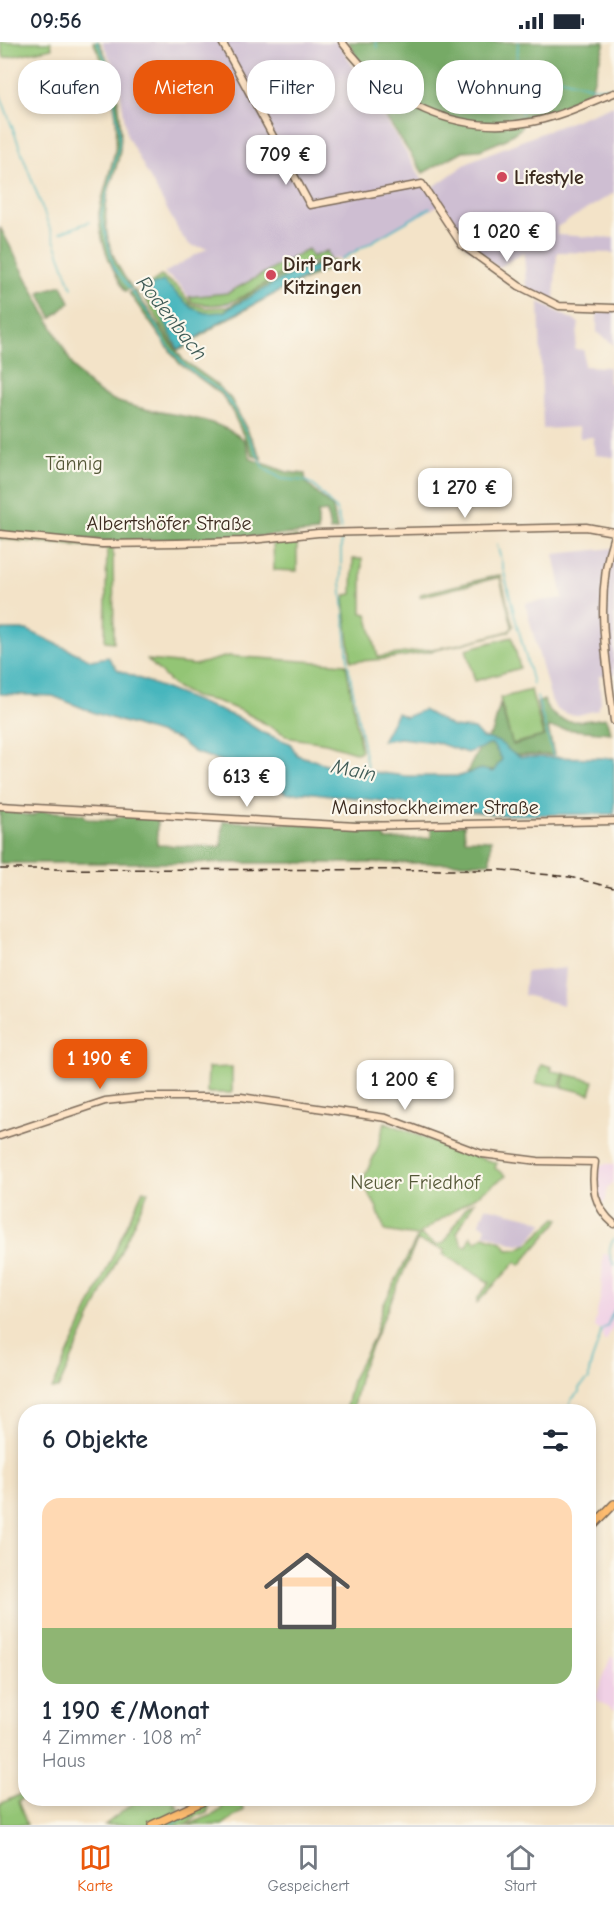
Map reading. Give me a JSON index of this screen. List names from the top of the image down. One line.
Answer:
{"streets":{"street":["Albertshöfer Straße","Mainstockheimer Straße"]},"water":["Rodenbach","Main"],"parks":["Tännig","Neuer Friedhof"],"places":["Lifestyle","Dirt Park Kitzingen"],"page":{"status":"09:56","chip":["Kaufen","Mieten","Filter","Neu","Wohnung"],"price":["709 €","1 020 €","1 270 €","613 €","1 190 €","1 200 €"],"heading":"6 Objekte","list":[{"name":"1 190 €/Monat","note":"4 Zimmer · 108 m² · Haus"}],"tabs":["Karte","Gespeichert","Start"]}}
